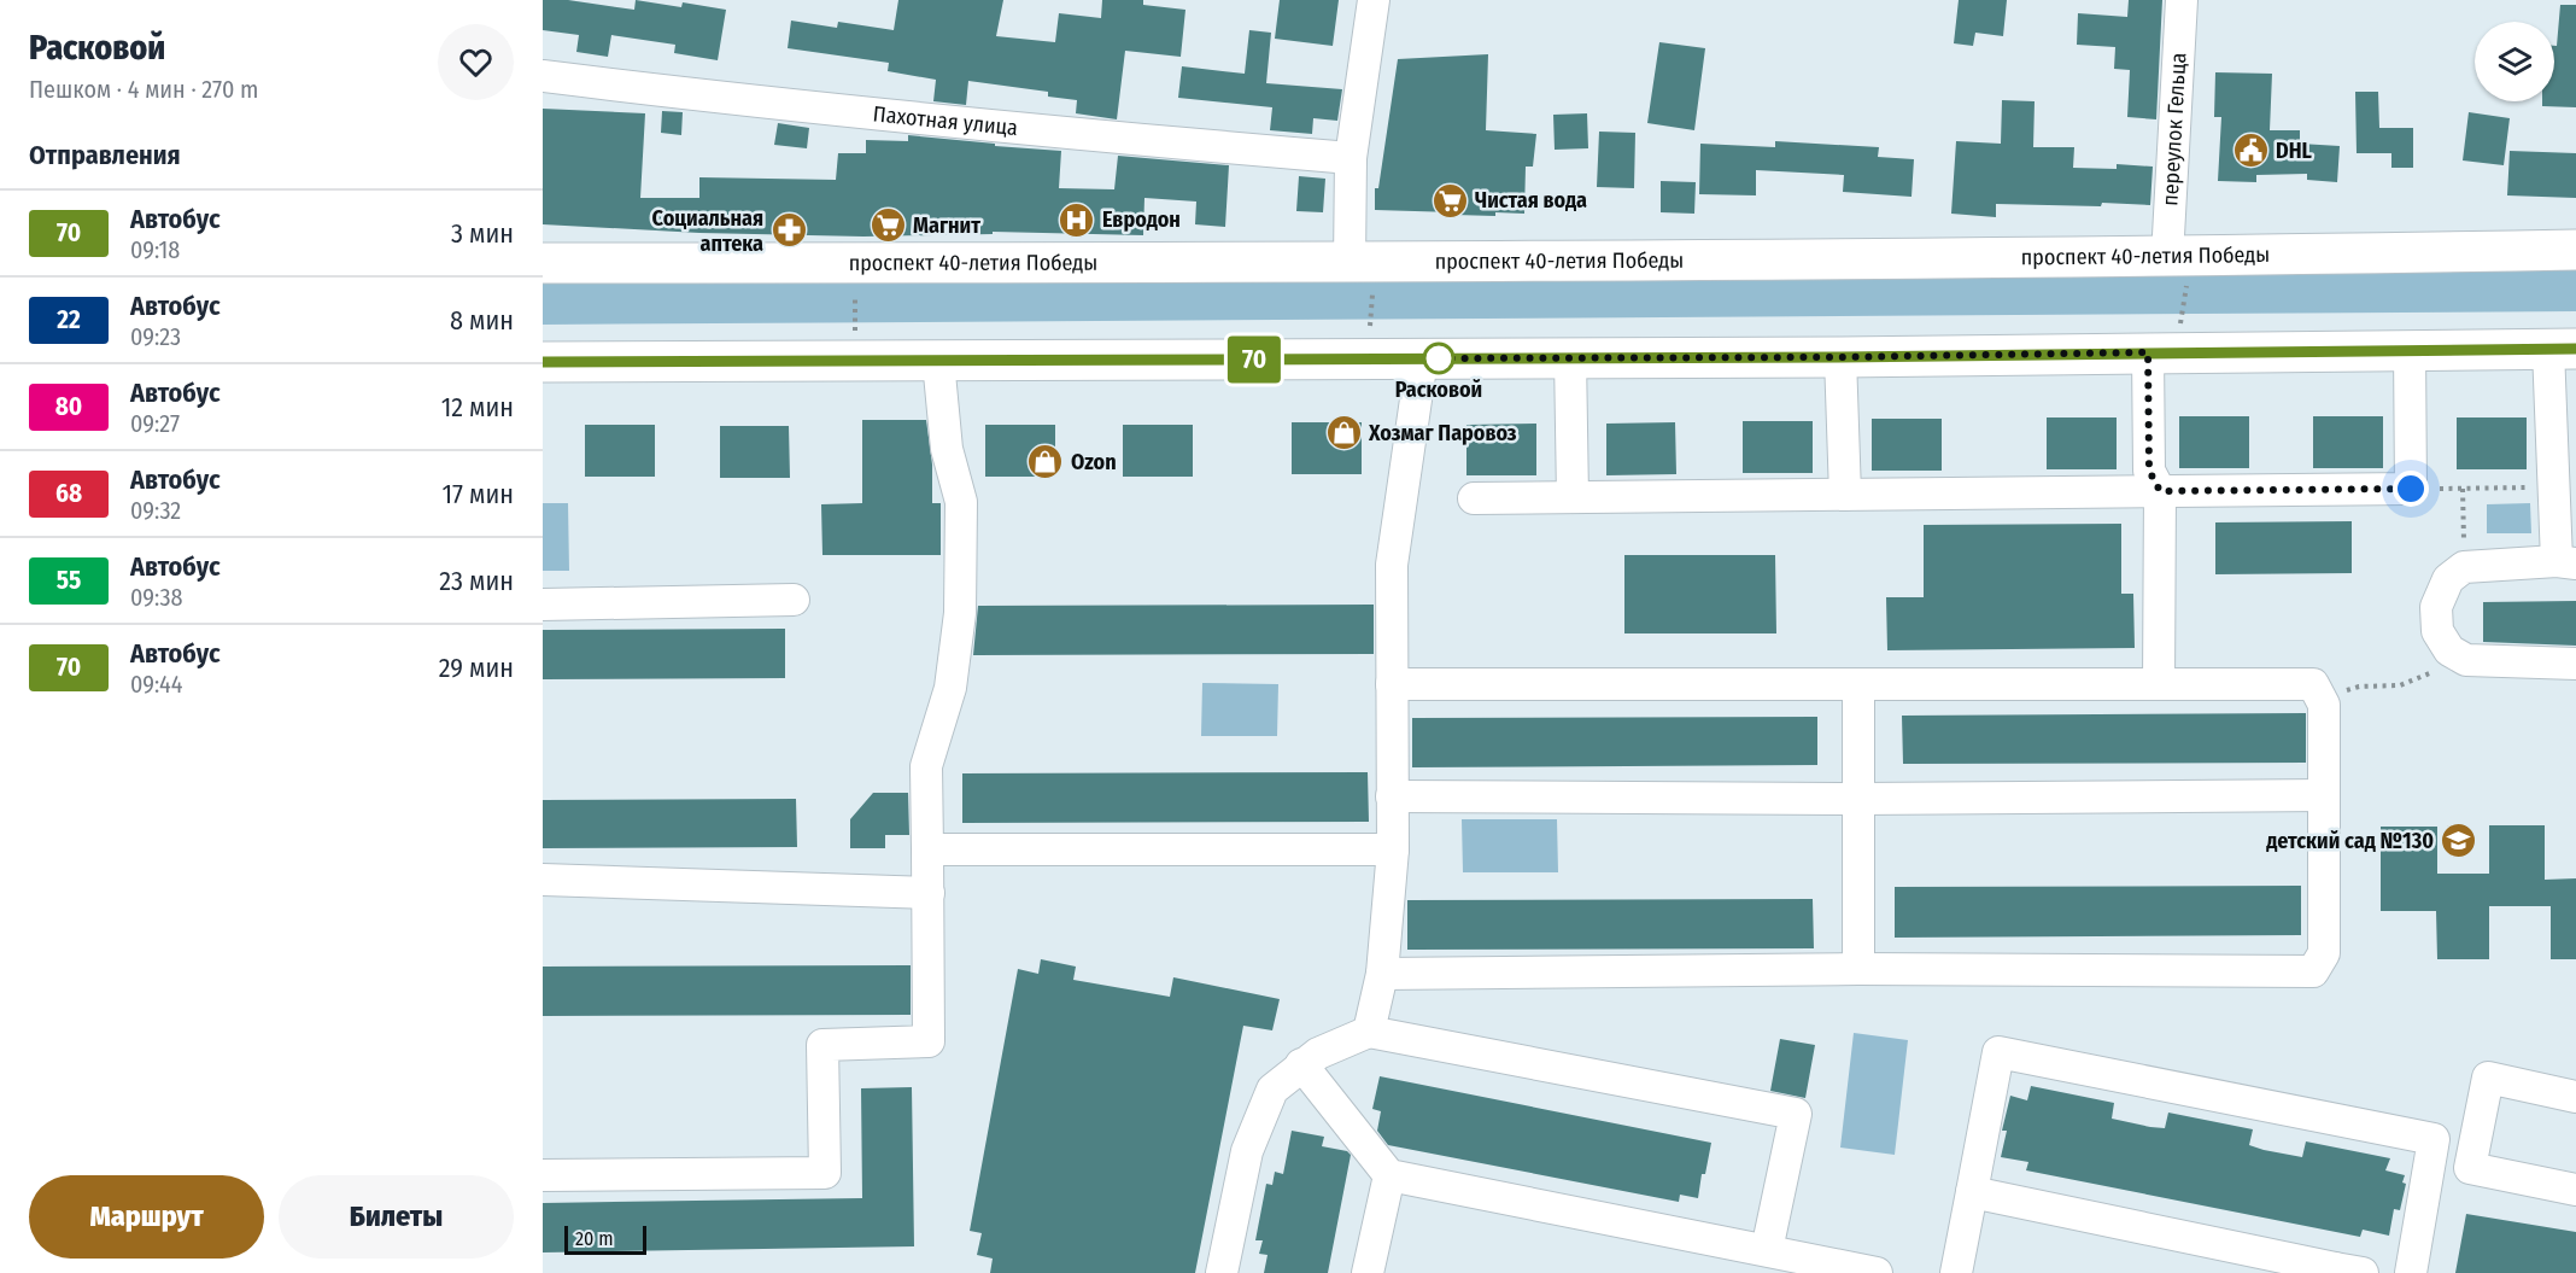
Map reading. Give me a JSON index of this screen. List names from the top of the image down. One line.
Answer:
{"streets":{"main road":["проспект 40-летия Победы"],"street":["Пахотная улица","переулок Гельца"]},"crossings":[["переулок Гельца","проспект 40-летия Победы"]],"places":{"public building":["DHL"],"supermarket":["Чистая вода","Магнит"],"hospital":["Евродон"],"pharmacy":["Социальная аптека"],"other":["Расковой"],"shop":["Хозмаг Паровоз","Ozon"],"school or university":["детский сад №130"]},"lines":["bus line 70"],"scale_bar":"20 m","page":{"heading":[["Расковой","Пешком · 4 мин · 270 m"],"Отправления"],"on_map":"70","list":[{"mark":"70","name":"Автобус","note":"09:18","value":"3 мин"},{"mark":"22","name":"Автобус","note":"09:23","value":"8 мин"},{"mark":"80","name":"Автобус","note":"09:27","value":"12 мин"},{"mark":"68","name":"Автобус","note":"09:32","value":"17 мин"},{"mark":"55","name":"Автобус","note":"09:38","value":"23 мин"},{"mark":"70","name":"Автобус","note":"09:44","value":"29 мин"}],"buttons":["Маршрут","Билеты"],"scale":"20 m"}}
